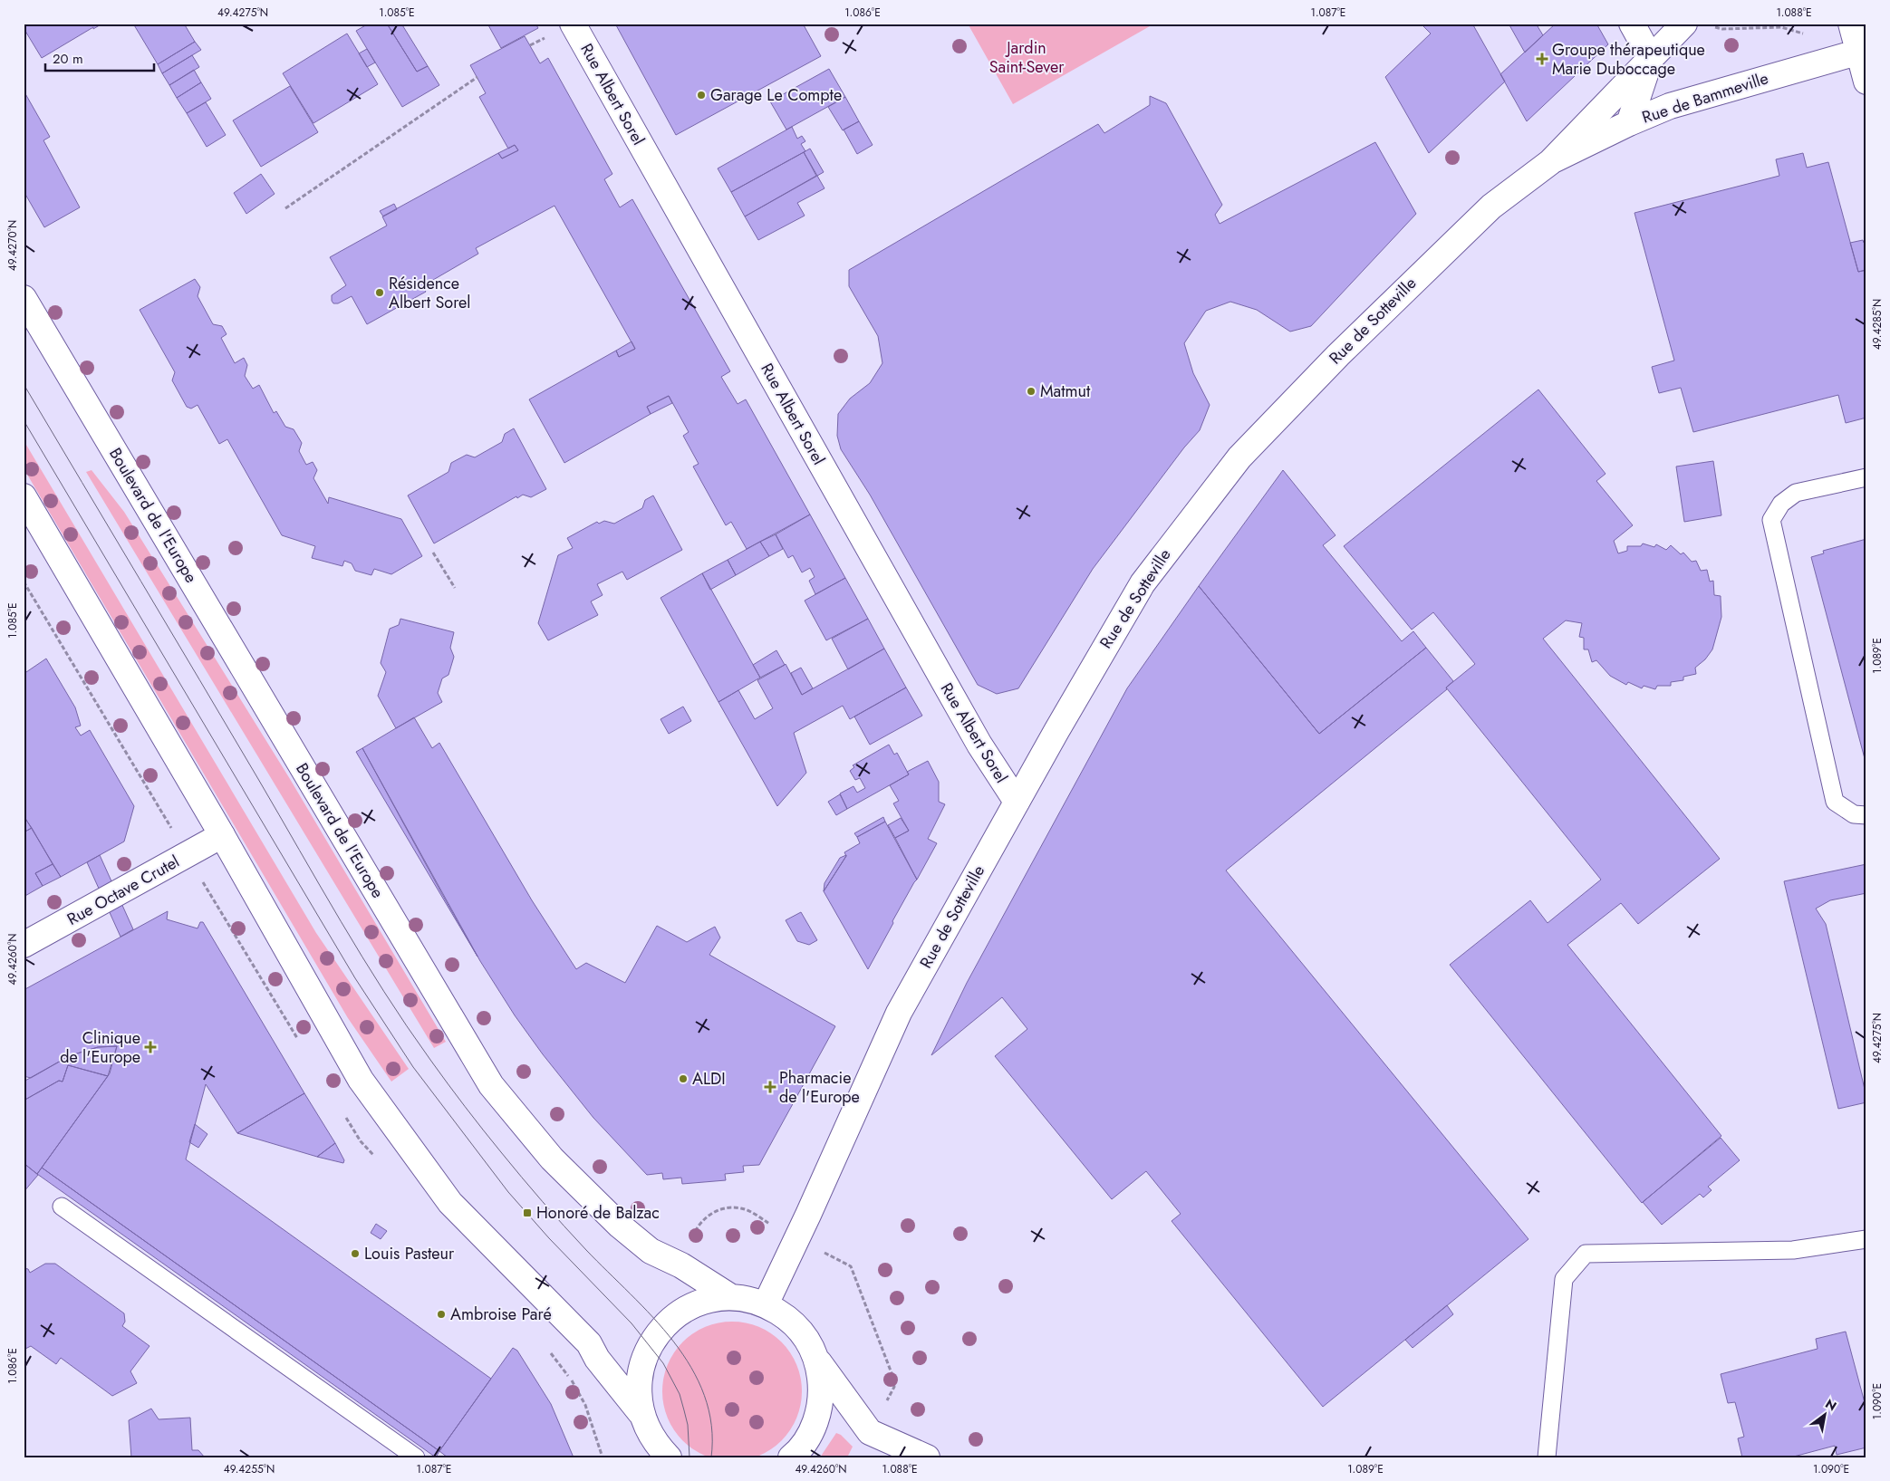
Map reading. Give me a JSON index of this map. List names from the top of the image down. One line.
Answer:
{"streets":{"street":["Rue Albert Sorel","Rue de Bammeville","Rue de Sotteville","Boulevard de l'Europe","Rue Octave Crutel"]},"crossings":[["Rue Albert Sorel","Rue de Sotteville"],["Rue de Bammeville","Rue de Sotteville"]],"parks":["Jardin Saint-Sever"],"places":{"health":["Groupe thérapeutique Marie Duboccage","Clinique de l'Europe","Pharmacie de l'Europe"],"other":["Garage Le Compte","Résidence Albert Sorel","Matmut","ALDI","Louis Pasteur","Ambroise Paré"],"transit":["Honoré de Balzac"]},"scale_bar":"20 m","north":"top right","coordinates":["49.4275°N","1.085°E","1.086°E","1.087°E","1.088°E","49.4270°N","49.4285°N","1.089°E","49.4260°N","1.090°E","49.4255°N"]}
